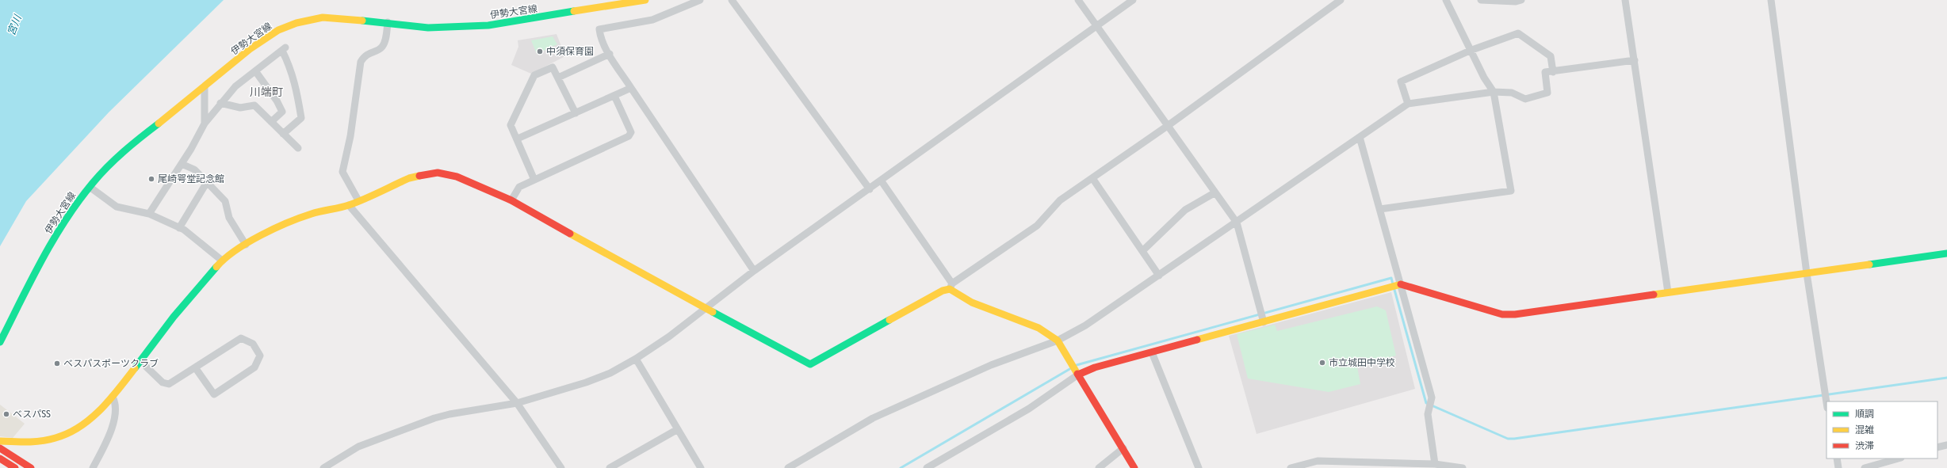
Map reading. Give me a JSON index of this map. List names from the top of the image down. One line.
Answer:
{"streets":{"street":["伊勢大宮線"]},"districts":["川端町"],"water":["宮川"],"places":["中須保育園","尾崎咢堂記念館","市立城田中学校","ベスパスポーツクラブ","ベスパSS"],"legend":["順調","混雑","渋滞"]}
